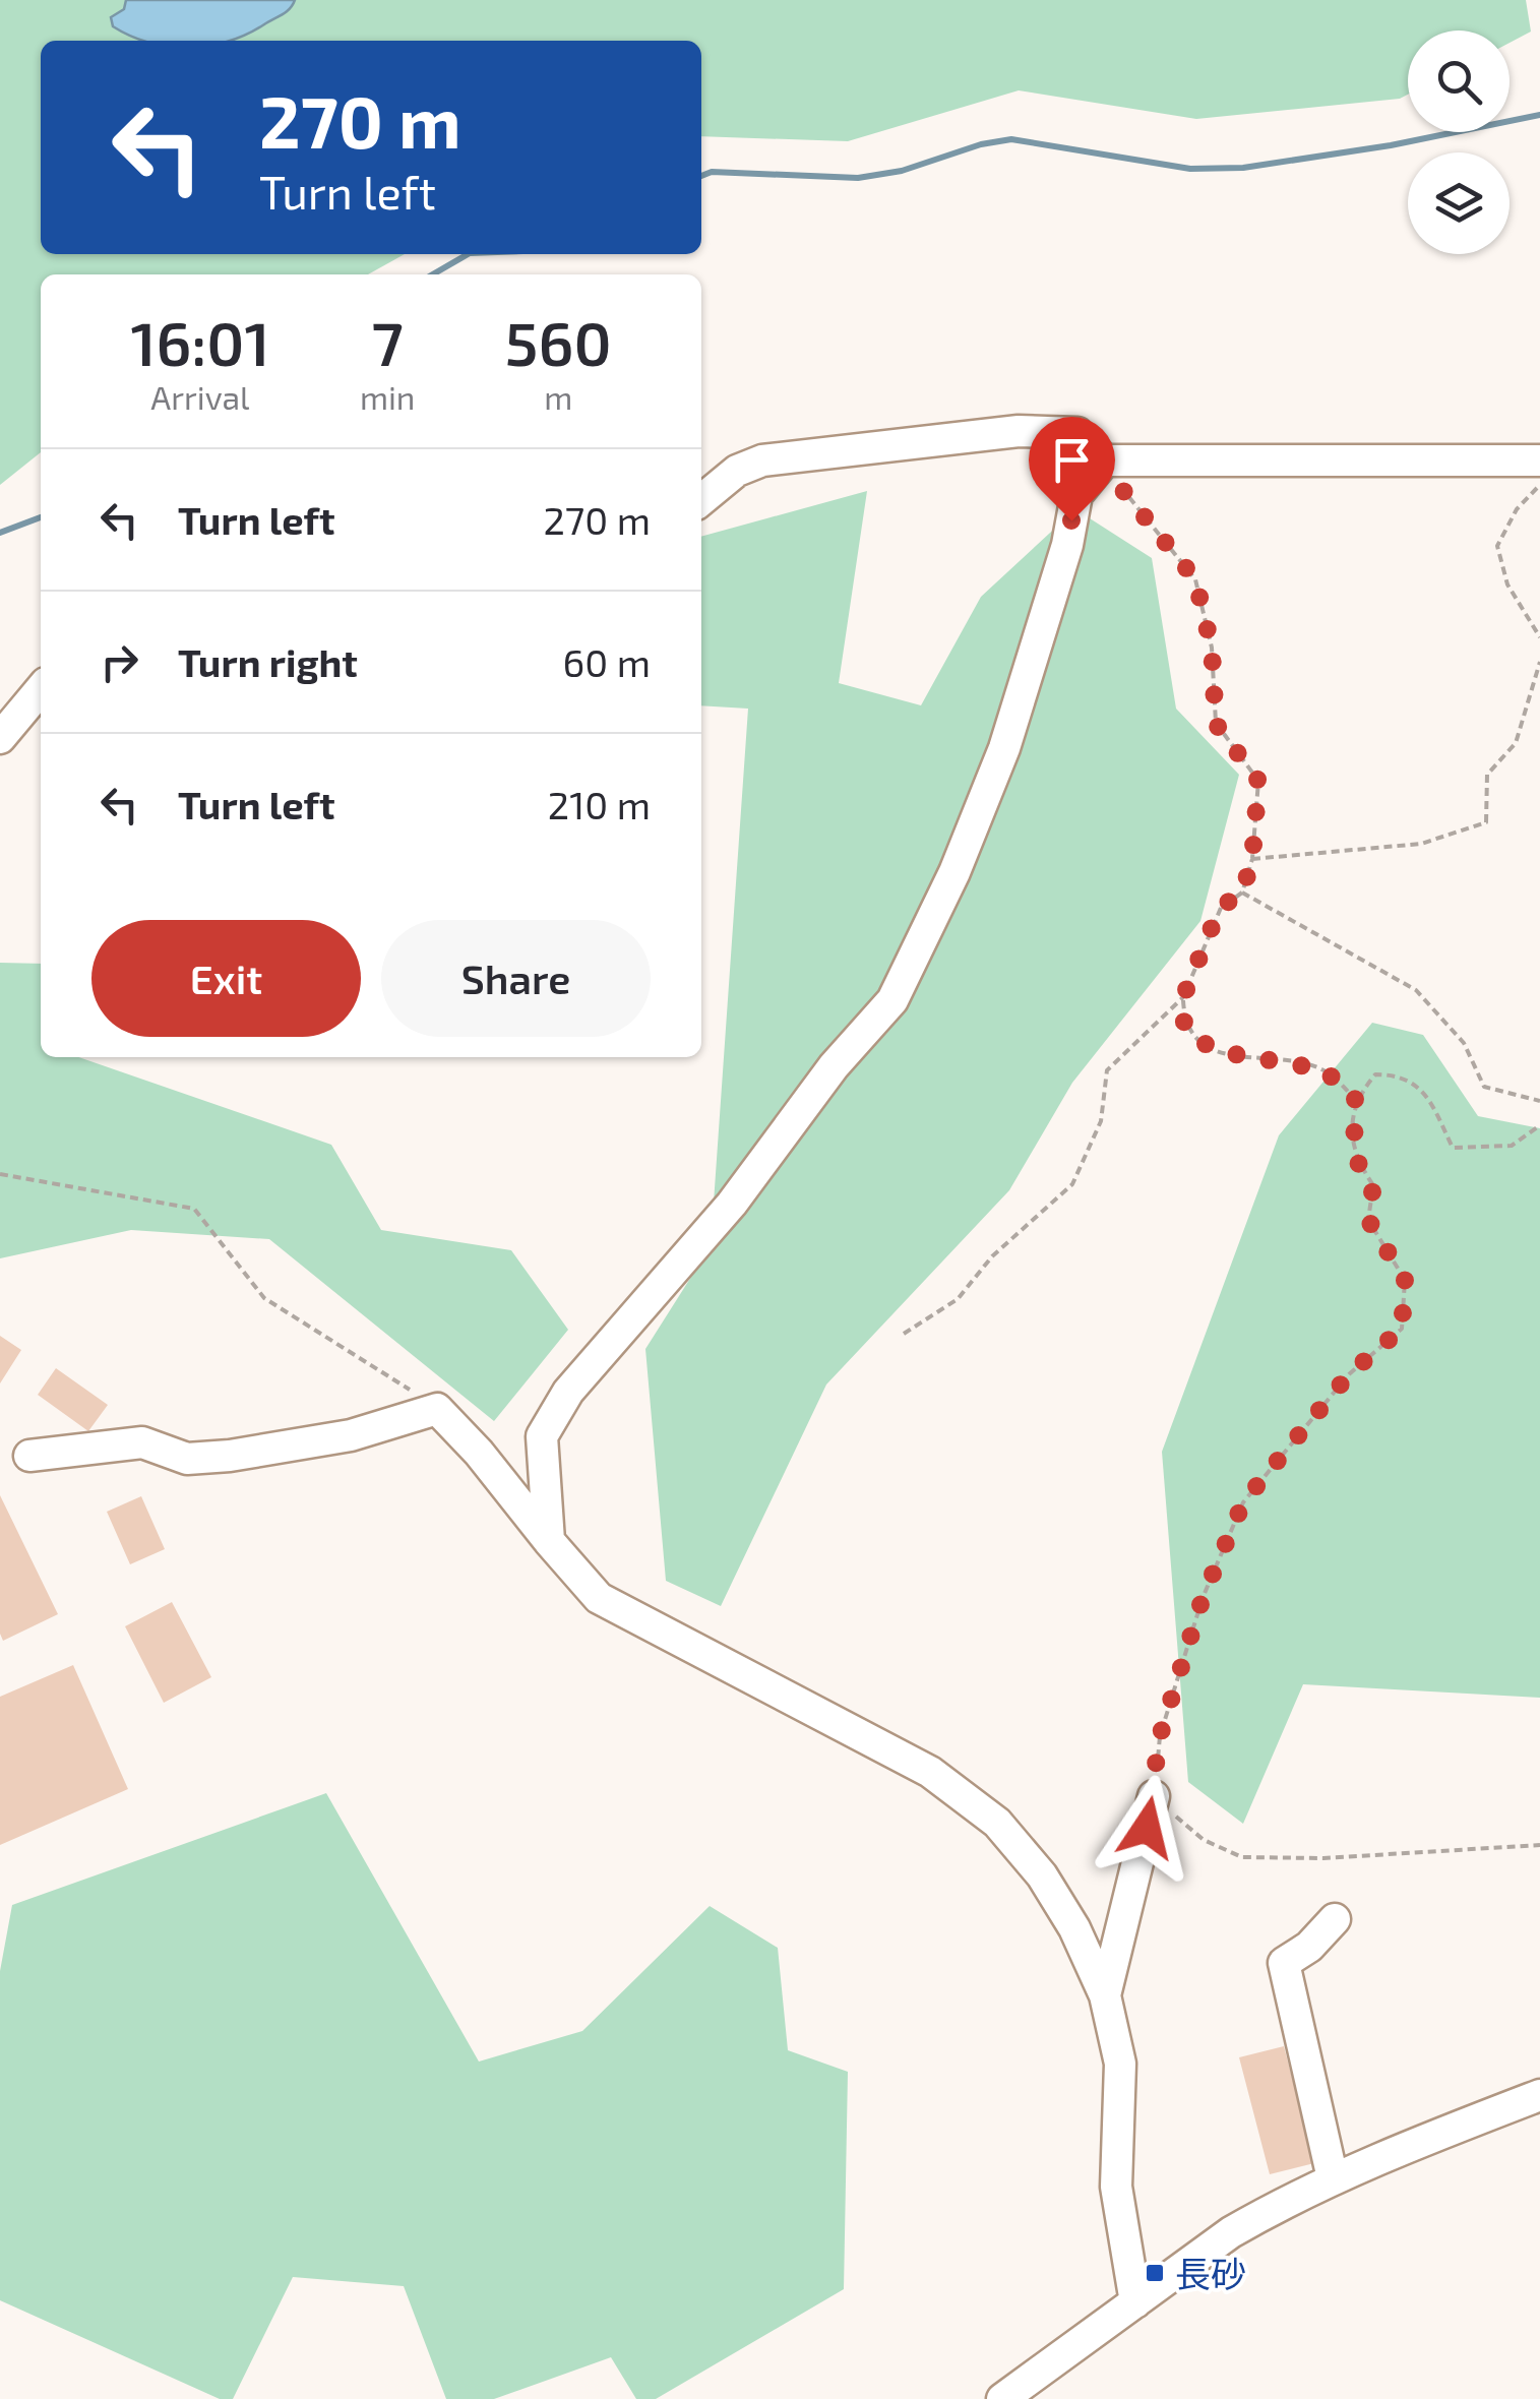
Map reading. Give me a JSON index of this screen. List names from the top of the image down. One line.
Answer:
{"places":{"transit":["長砂"]},"page":{"turn":["270 m","Turn left"],"eta":["16:01","Arrival","7","min","560","m"],"list":[{"name":"Turn left","value":"270 m"},{"name":"Turn right","value":"60 m"},{"name":"Turn left","value":"210 m"}],"buttons":["Exit","Share"]}}
